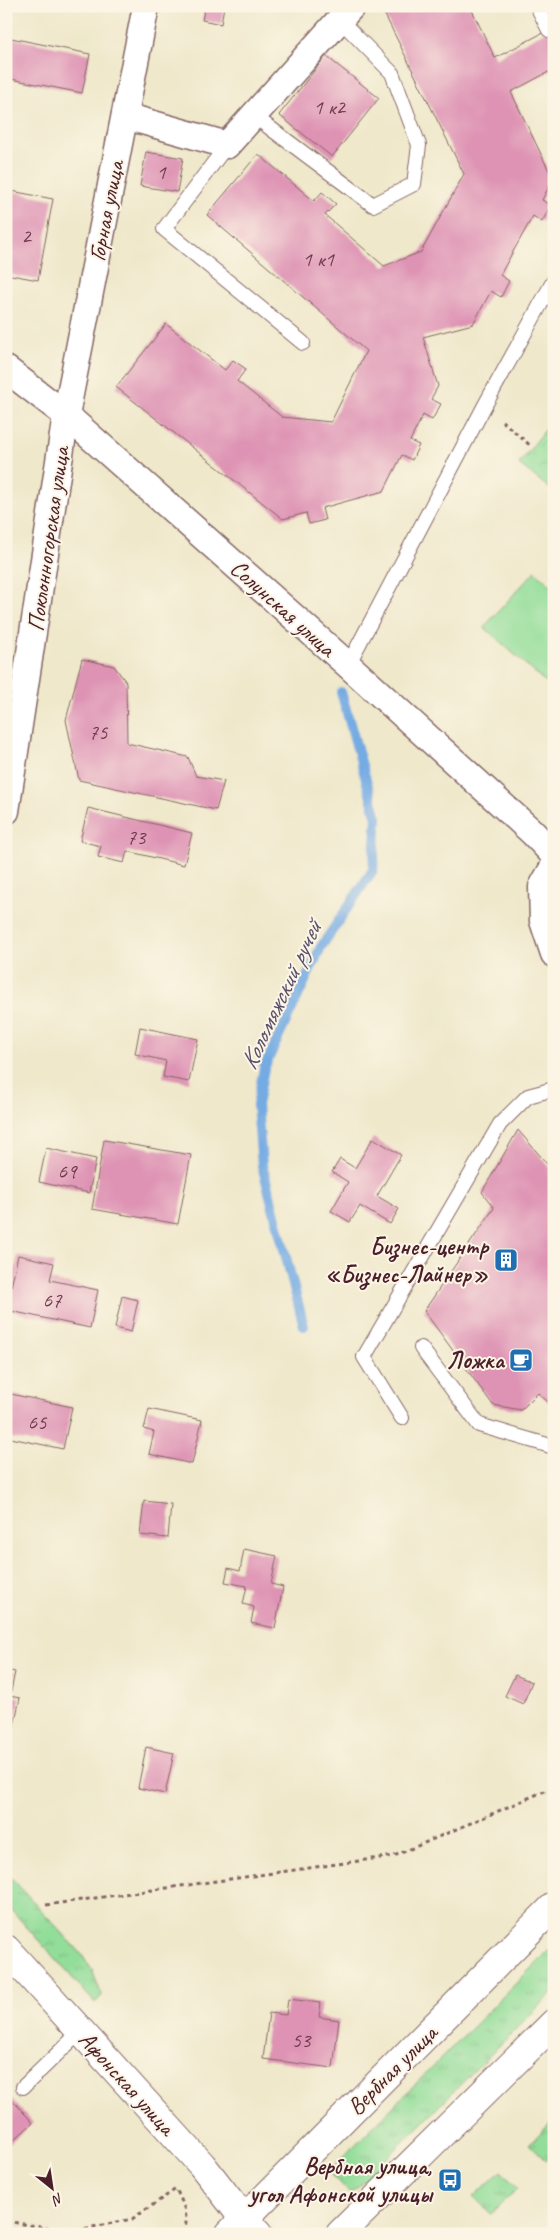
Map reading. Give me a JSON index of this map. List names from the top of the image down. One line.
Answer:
{"streets":{"main road":["Вербная улица","Афонская улица"],"street":["Горная улица","Поклонногорская улица","Солунская улица"]},"crossings":[["Горная улица","Поклонногорская улица"],["Горная улица","Солунская улица"],["Поклонногорская улица","Солунская улица"],["Вербная улица","Афонская улица"]],"water":["Коломяжский ручей"],"places":{"building":["Бизнес-центр «Бизнес-Лайнер»"],"cafe":["Ложка"],"bus stop":["Вербная улица, угол Афонской улицы"]},"house_numbers":["1 к2","1","2","1 к1","75","73","69","67","65","53"],"north":"bottom right"}
